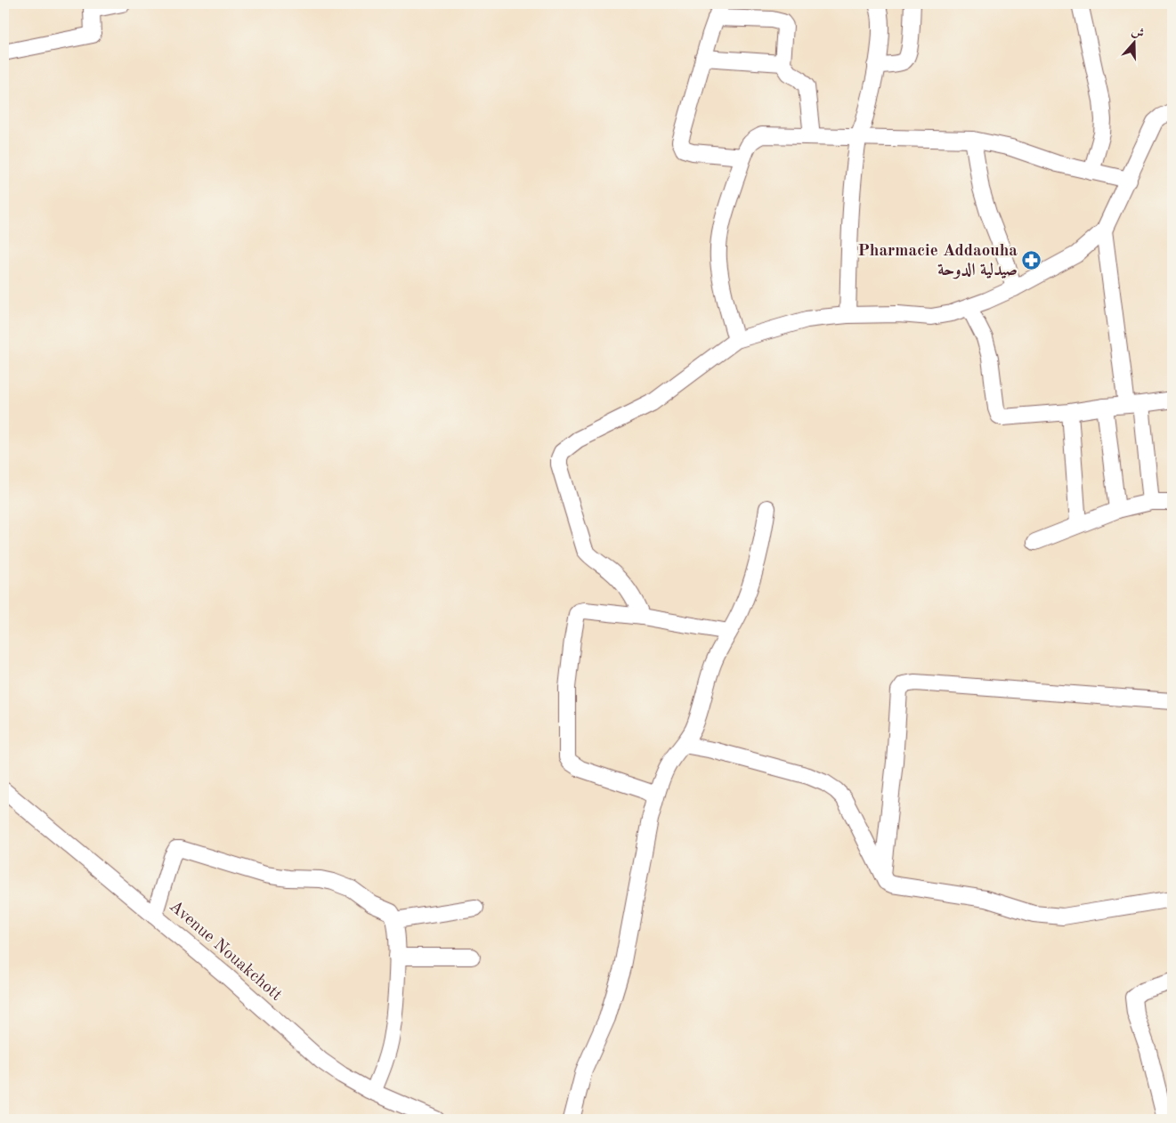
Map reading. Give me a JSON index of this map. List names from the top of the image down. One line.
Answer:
{"streets":{"street":["Avenue Nouakchott"]},"places":{"pharmacy":["Pharmacie Addaouha صيدلية الدوحة"]},"north":"top"}
